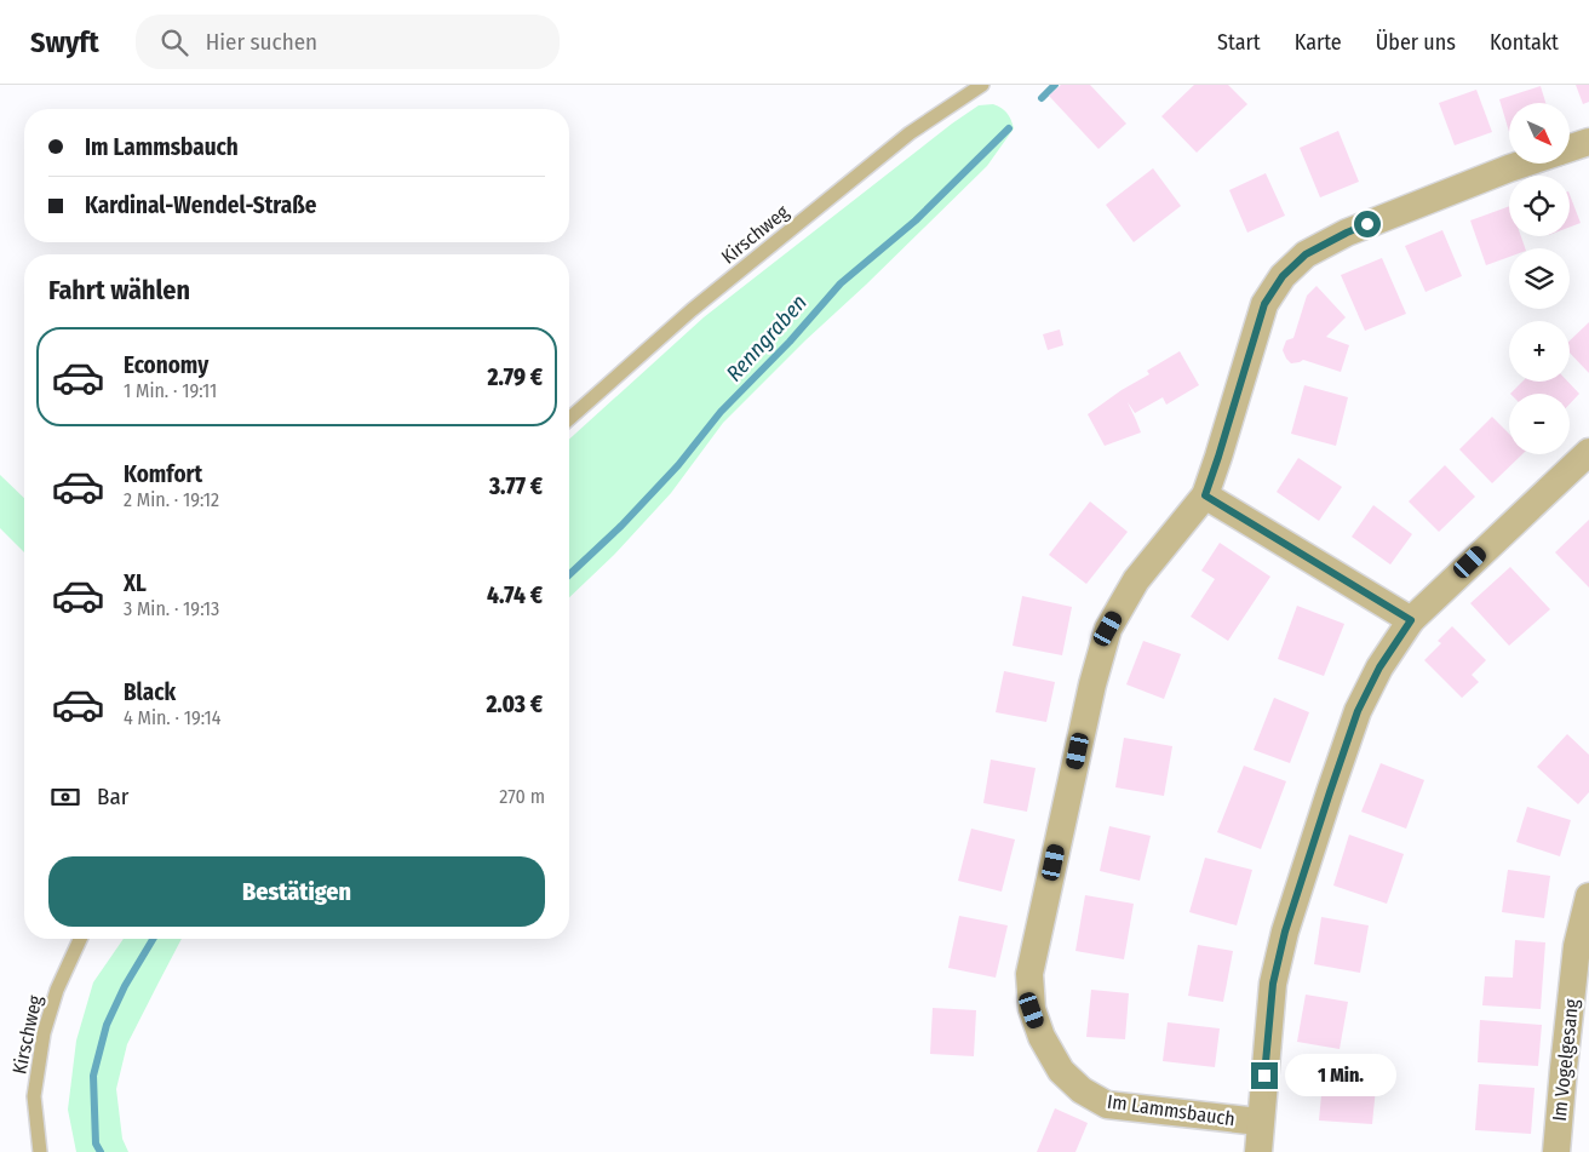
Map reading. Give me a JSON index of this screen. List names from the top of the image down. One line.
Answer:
{"streets":{"street":["Im Vogelgesang","Im Lammsbauch"],"lane":["Kirschweg"]},"water":["Renngraben"],"north":"bottom right","page":{"header":"Swyft","search":"Hier suchen","nav":["Start","Karte","Über uns","Kontakt"],"map_buttons":["+","−"],"banner":["Im Lammsbauch","Kardinal-Wendel-Straße"],"heading":"Fahrt wählen","list":[{"name":"Economy","note":"1 Min. · 19:11","value":"2.79 €"},{"name":"Komfort","note":"2 Min. · 19:12","value":"3.77 €"},{"name":"XL","note":"3 Min. · 19:13","value":"4.74 €"},{"name":"Black","note":"4 Min. · 19:14","value":"2.03 €"}],"pay":["Bar","270 m"],"buttons":"Bestätigen","bubble":"1 Min."}}
